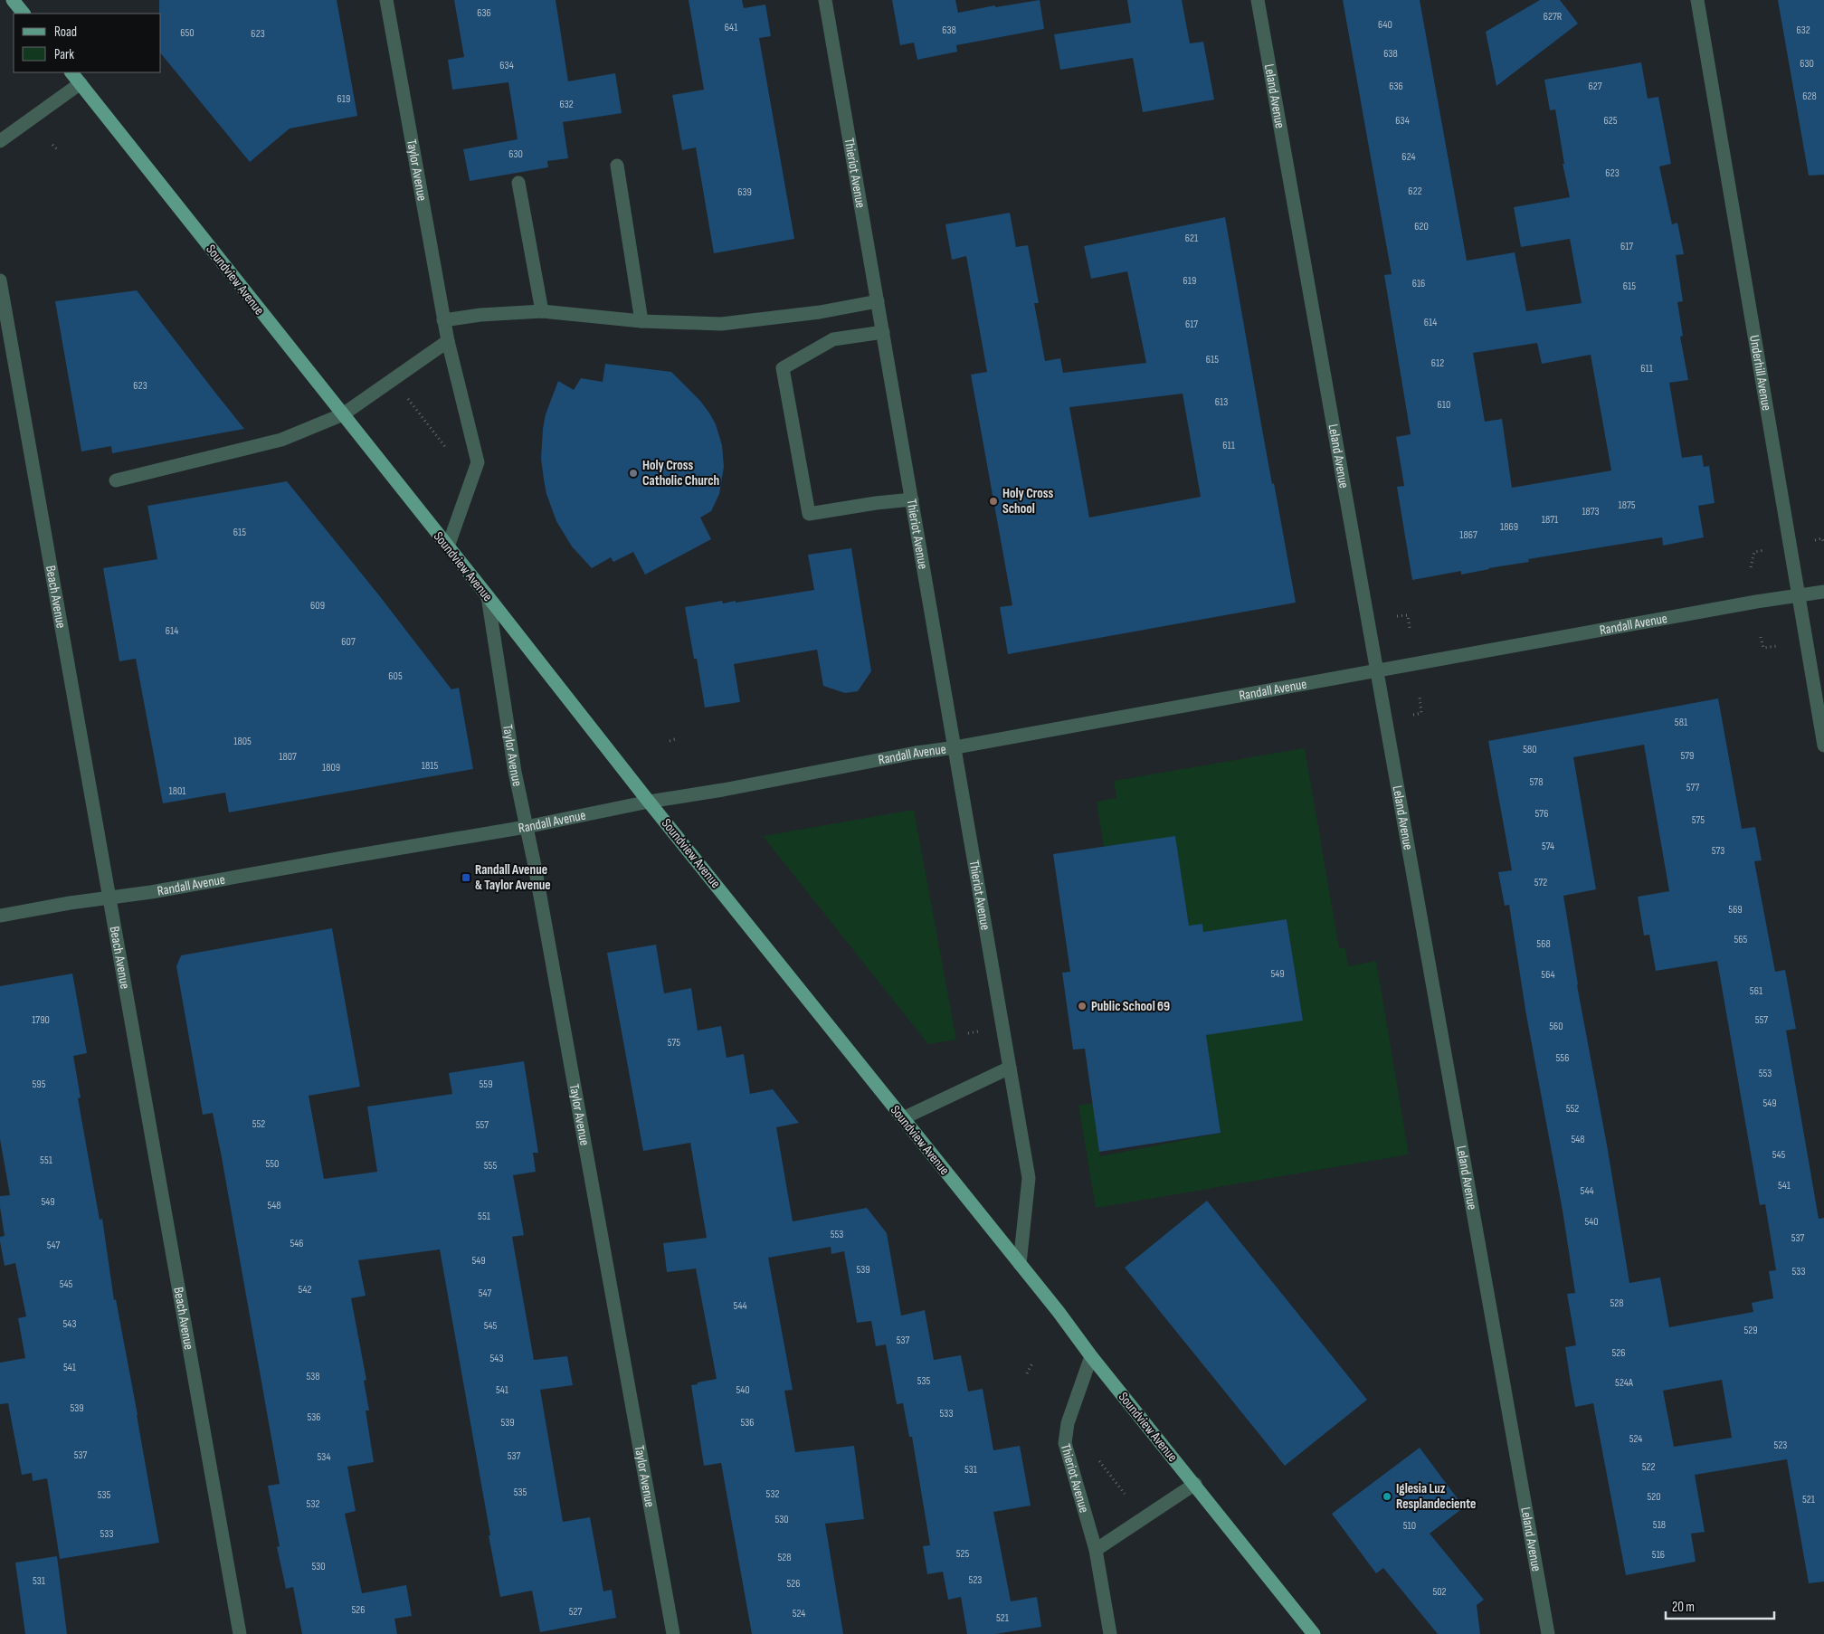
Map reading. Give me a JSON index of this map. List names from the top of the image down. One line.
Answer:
{"streets":{"main road":["Soundview Avenue"],"street":["Leland Avenue","Taylor Avenue","Thieriot Avenue","Underhill Avenue","Beach Avenue","Randall Avenue"]},"crossings":[["Leland Avenue","Randall Avenue"],["Taylor Avenue","Soundview Avenue"],["Taylor Avenue","Randall Avenue"],["Thieriot Avenue","Soundview Avenue"],["Thieriot Avenue","Randall Avenue"],["Soundview Avenue","Randall Avenue"],["Underhill Avenue","Randall Avenue"],["Beach Avenue","Randall Avenue"]],"places":{"other":["Holy Cross Catholic Church","Holy Cross School","Public School 69","Iglesia Luz Resplandeciente"],"transit":["Randall Avenue & Taylor Avenue"]},"house_numbers":["636","627R","640","641","638","632","650","623","638","630","634","636","627","628","619","632","634","625","630","624","623","622","639","620","621","617","619","616","615","614","617","615","612","611","623","613","610","611","1875","1873","1871","1869","615","1867","609","614","607","605","581","1805","580","579","1807","1815","1809","578","577","1801","576","575","574","573","572","569","565","568","549","564","561","1790","557","560","575","556","553","595","559","549","552","552","557","548","545","551","550","555","541","544","549","548","551","540","553","537","546","547","549","539","533","545","542","547","528","544","543","545","529","537","526","543","541","538","535","524A","541","540","539","533","536","539","536","524","523","537","537","534","522","531","535","532","535","520","521","532","530","518","510","533","525","516","528","530","523","531","526","502","526","527","524","521"],"legend":["Road","Park"],"scale_bar":"20 m"}
